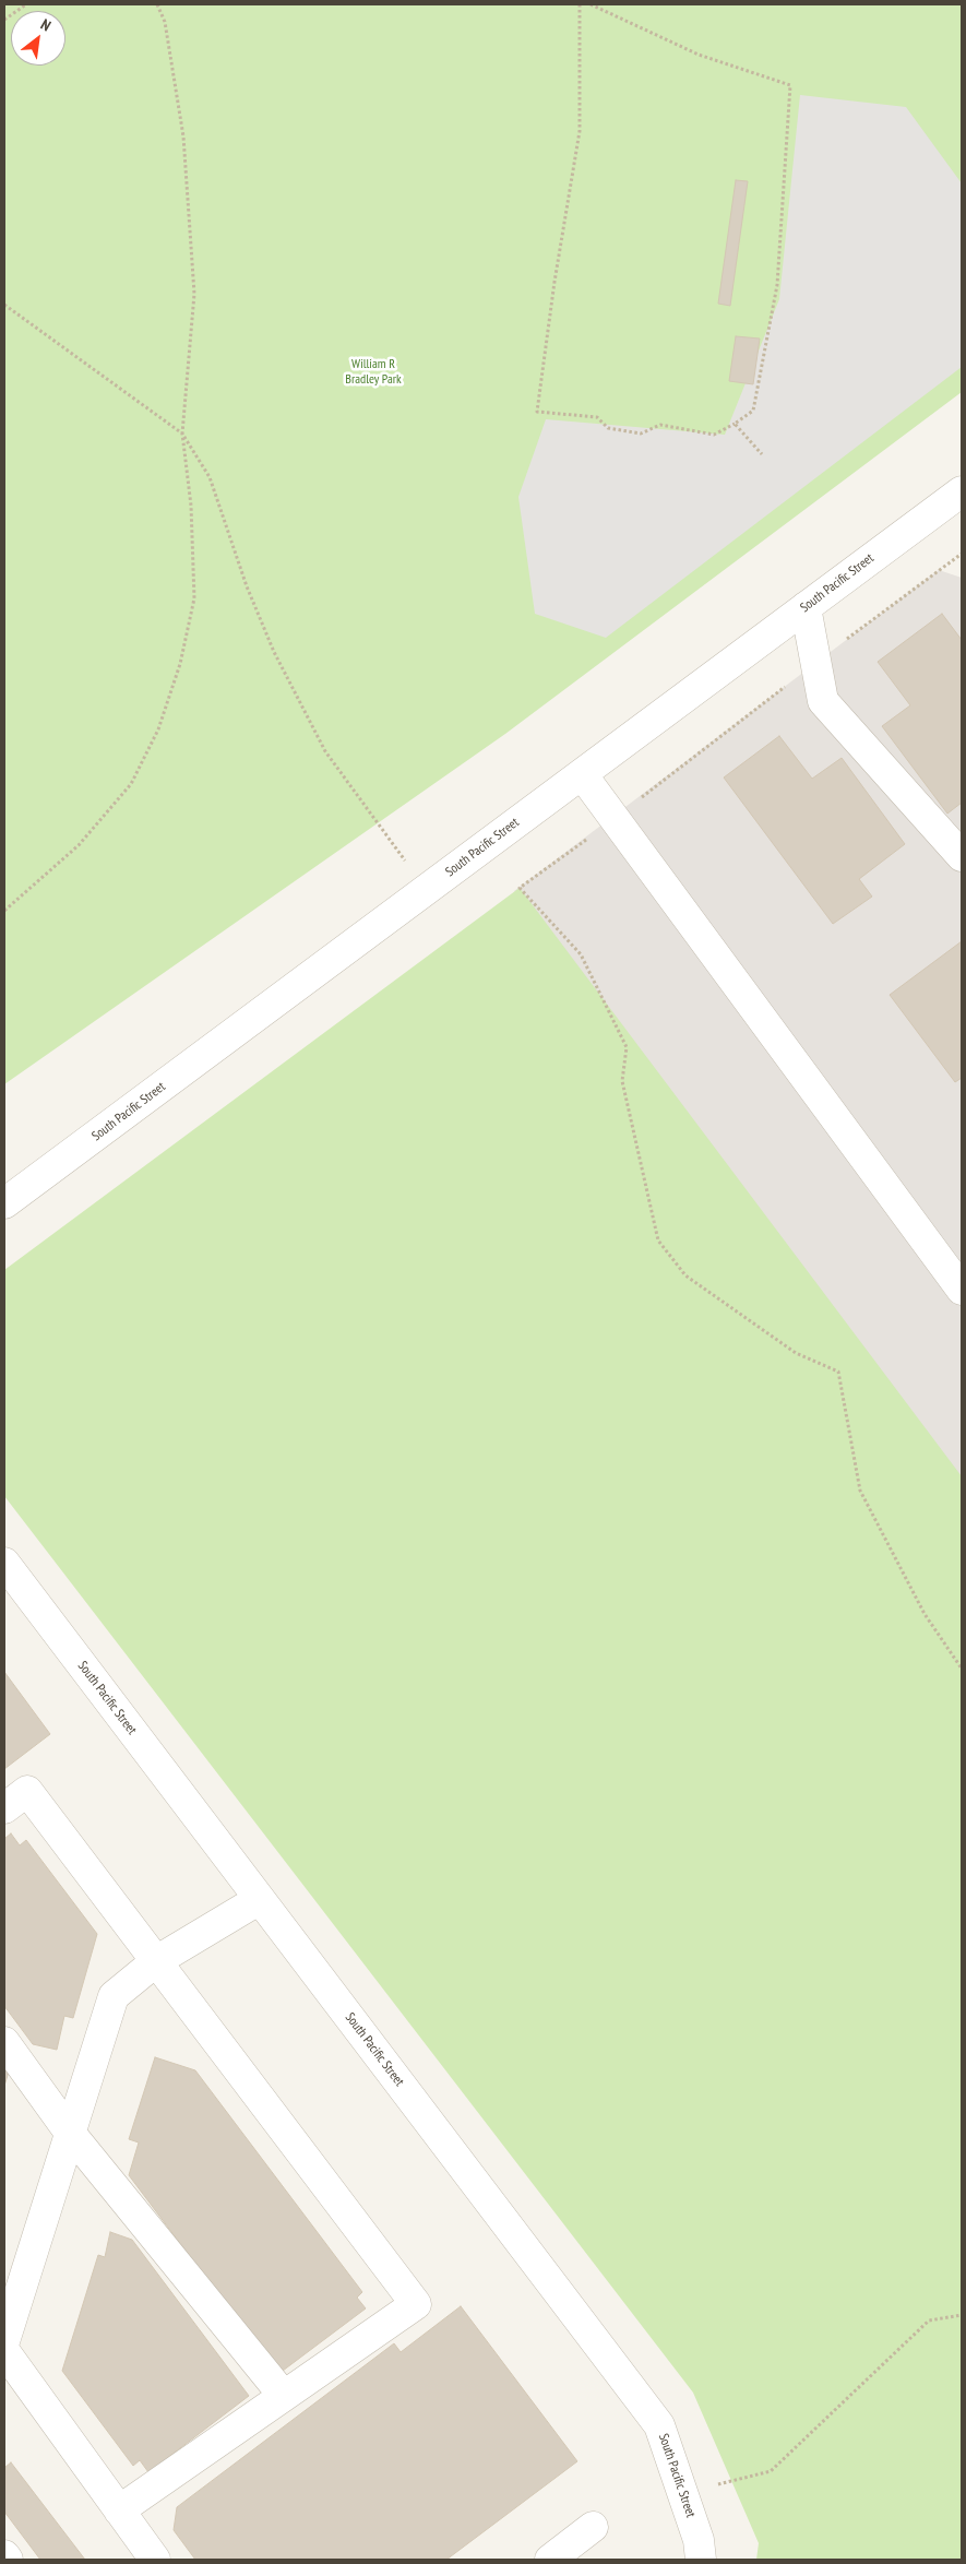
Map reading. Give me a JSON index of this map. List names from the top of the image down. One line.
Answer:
{"streets":{"street":["South Pacific Street"]},"parks":["William R Bradley Park"],"north":"top right"}
